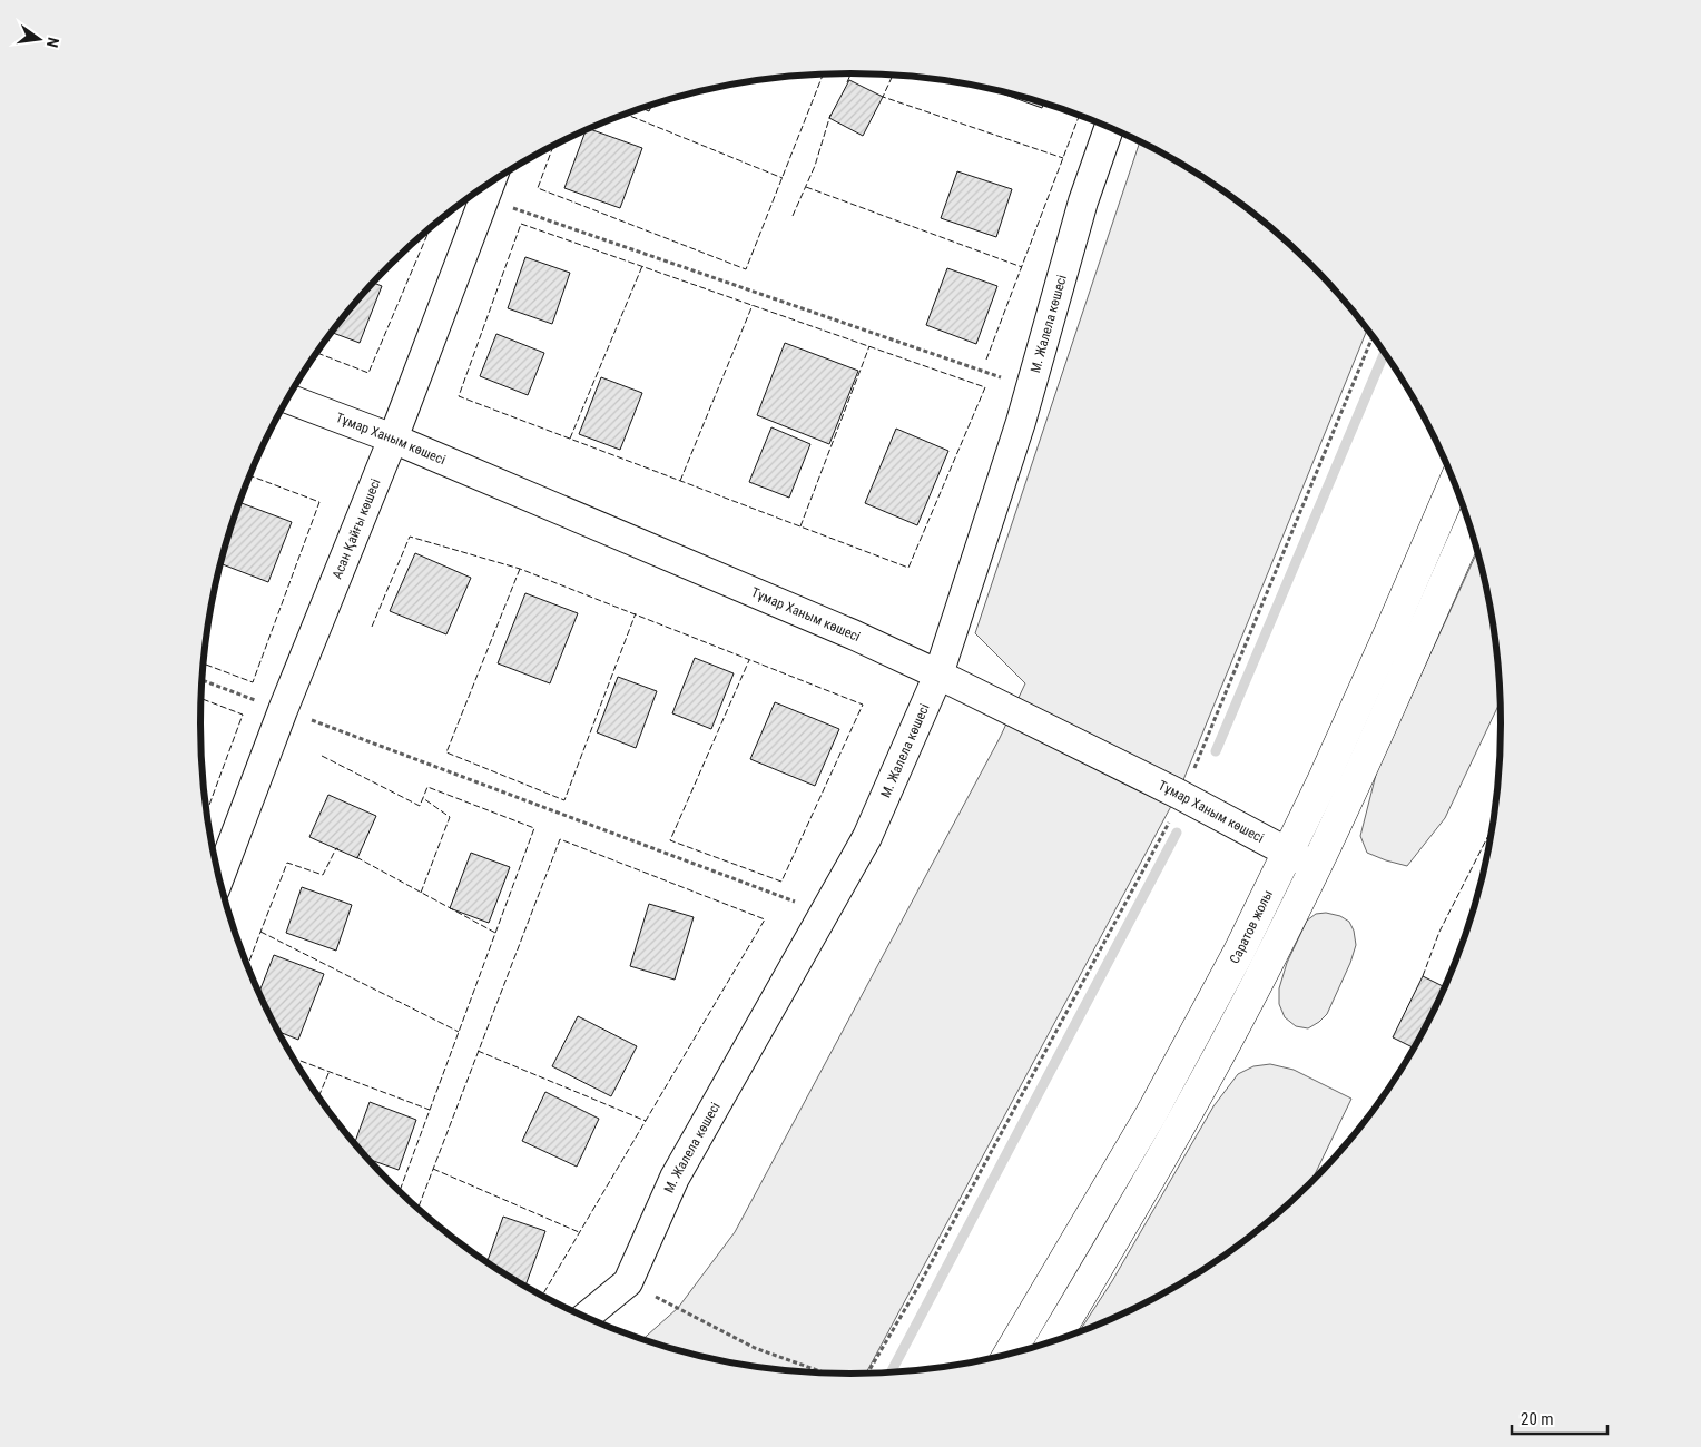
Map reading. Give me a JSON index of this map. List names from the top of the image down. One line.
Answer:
{"streets":{"main road":["Саратов жолы"],"street":["М. Жалела көшесі","Тұмар Ханым көшесі","Асан Қайғы көшесі"]},"crossings":[["М. Жалела көшесі","Тұмар Ханым көшесі"],["Тұмар Ханым көшесі","Асан Қайғы көшесі"],["Тұмар Ханым көшесі","Саратов жолы"]],"scale_bar":"20 m","north":"right"}
